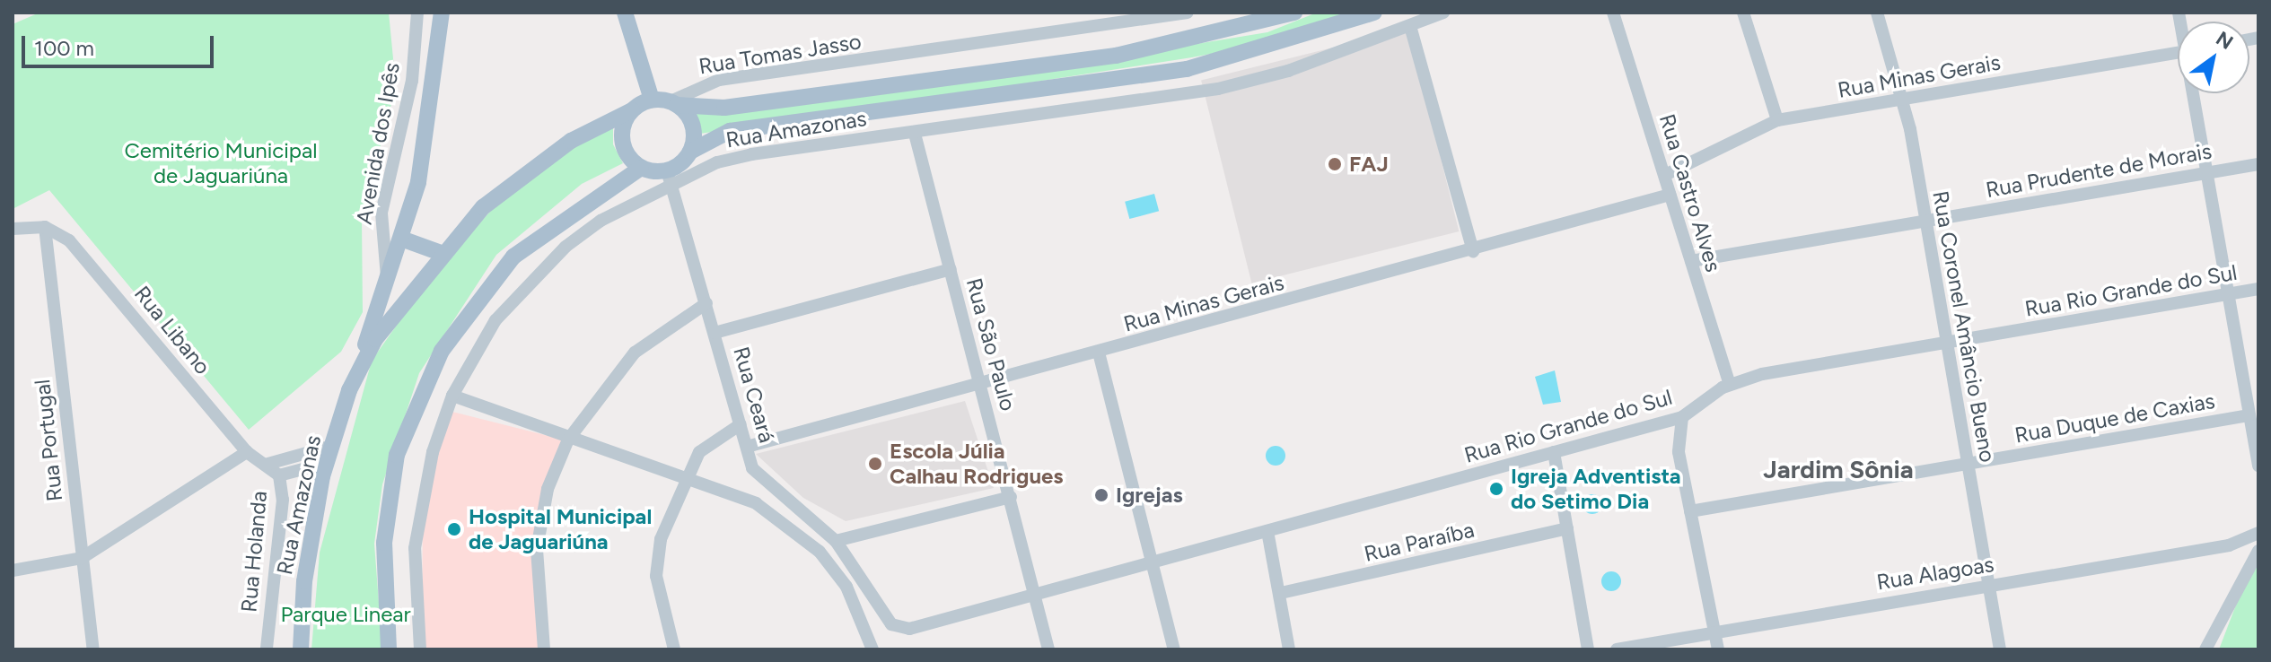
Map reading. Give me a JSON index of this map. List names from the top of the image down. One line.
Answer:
{"streets":{"main road":["Rua Amazonas"],"street":["Rua Tomas Jasso","Rua Minas Gerais","Avenida dos Ipês","Rua Prudente de Morais","Rua Castro Alves","Rua Rio Grande do Sul","Rua Coronel Amâncio Bueno","Rua Libano","Rua São Paulo","Rua Ceará","Rua Duque de Caxias","Rua Portugal","Rua Paraíba","Rua Holanda","Rua Alagoas"]},"crossings":[["Rua Tomas Jasso","Rua Amazonas"],["Rua Tomas Jasso","Rua Ceará"],["Rua Minas Gerais","Rua Castro Alves"],["Rua Minas Gerais","Rua Coronel Amâncio Bueno"],["Rua Minas Gerais","Rua São Paulo"],["Rua Minas Gerais","Rua Ceará"],["Rua Amazonas","Rua São Paulo"],["Rua Amazonas","Rua Ceará"],["Rua Prudente de Morais","Rua Castro Alves"],["Rua Prudente de Morais","Rua Coronel Amâncio Bueno"],["Rua Castro Alves","Rua Rio Grande do Sul"],["Rua Rio Grande do Sul","Rua Coronel Amâncio Bueno"],["Rua Rio Grande do Sul","Rua São Paulo"],["Rua Rio Grande do Sul","Rua Ceará"],["Rua Coronel Amâncio Bueno","Rua Duque de Caxias"],["Rua Coronel Amâncio Bueno","Rua Alagoas"],["Rua Libano","Rua Portugal"],["Rua Libano","Rua Holanda"]],"districts":["Jardim Sônia"],"parks":["Cemitério Municipal de Jaguariúna","Parque Linear"],"places":["FAJ","Escola Júlia Calhau Rodrigues","Igreja Adventista do Setimo Dia","Igrejas","Hospital Municipal de Jaguariúna"],"scale_bar":"100 m","north":"top right"}
